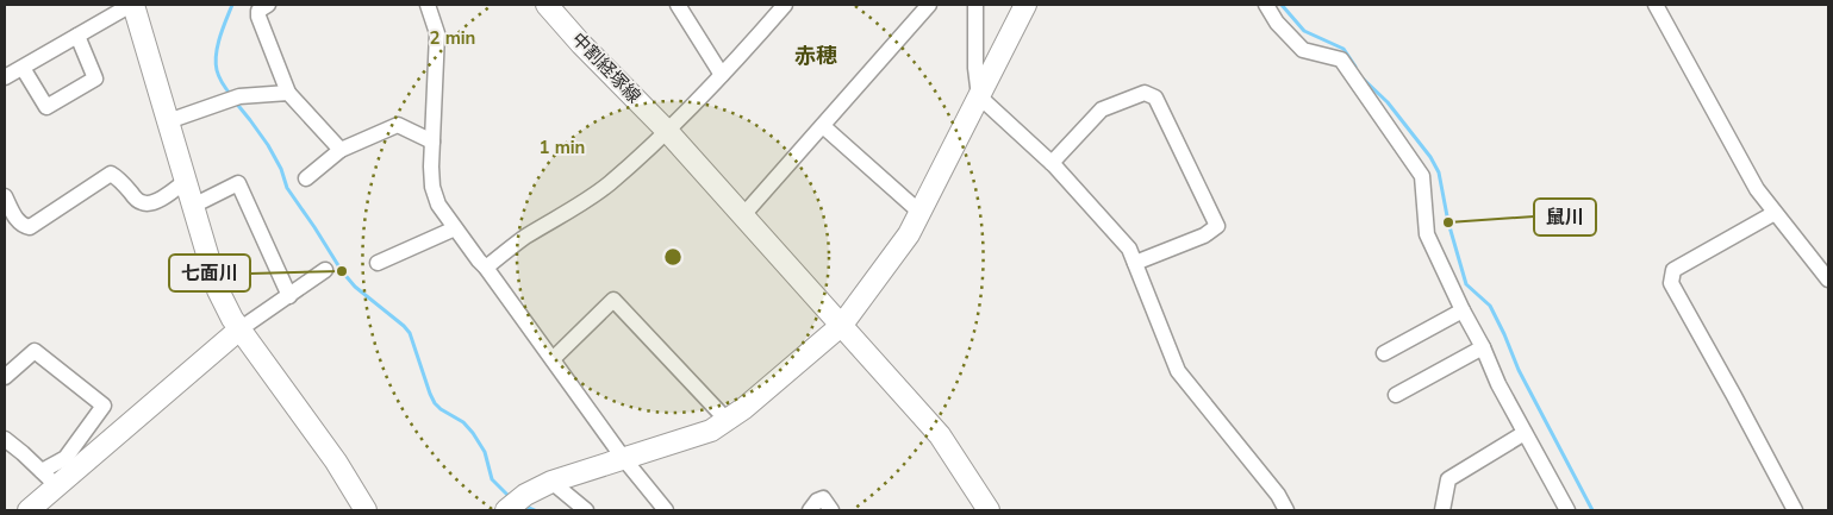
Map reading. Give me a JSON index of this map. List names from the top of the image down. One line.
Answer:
{"streets":{"street":["中割経塚線"]},"districts":["赤穂"],"places":["鼠川","七面川"],"rings":["2 min","1 min"]}
